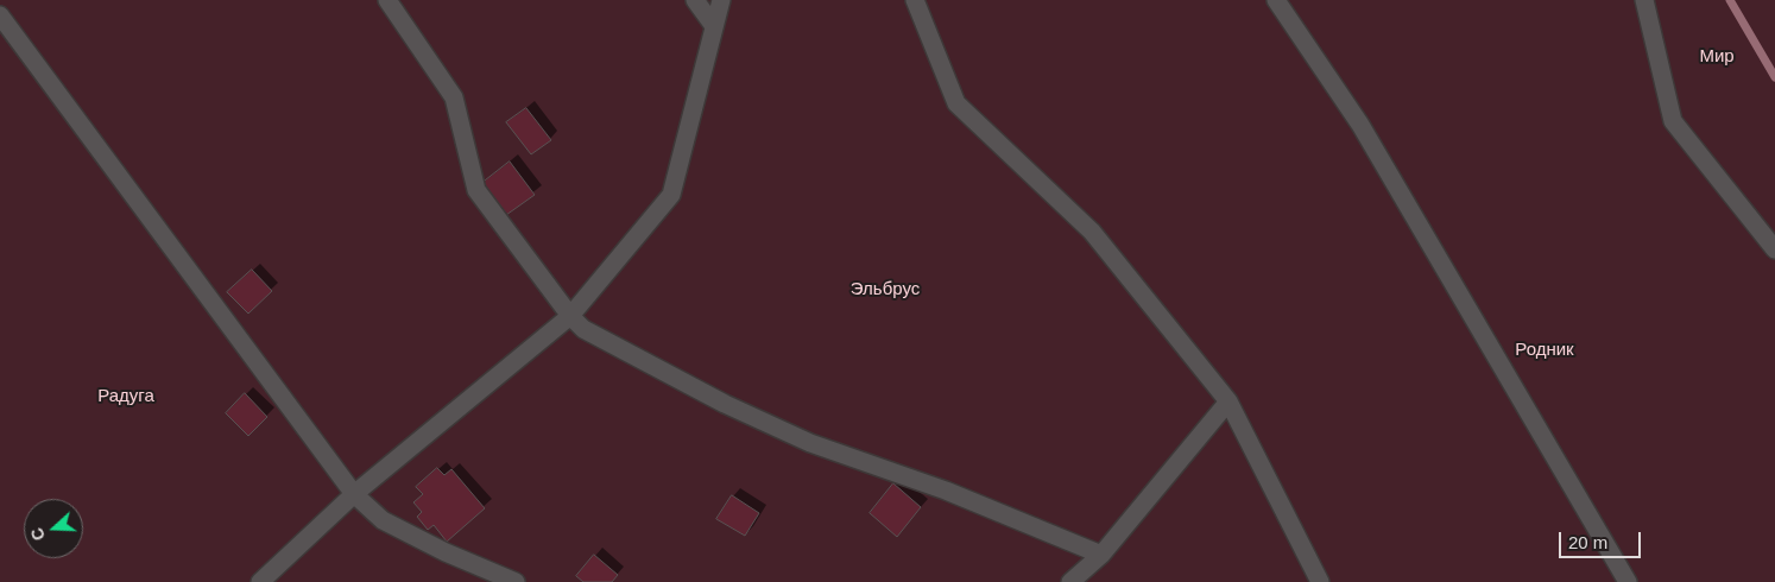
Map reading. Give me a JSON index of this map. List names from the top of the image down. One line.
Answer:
{"parks":["Мир","Эльбрус","Родник","Радуга"],"scale_bar":"20 m","north":"left"}
